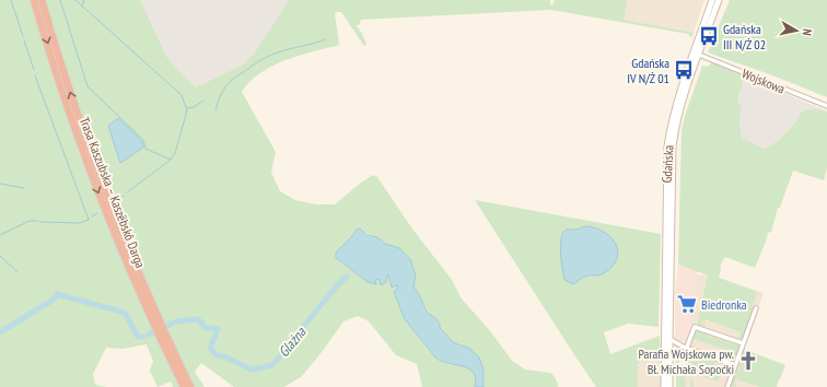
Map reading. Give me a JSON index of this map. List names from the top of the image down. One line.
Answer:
{"streets":{"highway":["Trasa Kaszubska – Kaszëbskô Darga"],"main road":["Gdańska"],"street":["Wojskowa"]},"crossings":[["Wojskowa","Gdańska"]],"water":["Glaźna"],"places":{"bus stop":["Gdańska III N/Ż 02","Gdańska IV N/Ż 01"],"supermarket":["Biedronka"],"church":["Parafia Wojskowa pw. Bł. Michała Sopoćki"]},"north":"right"}
